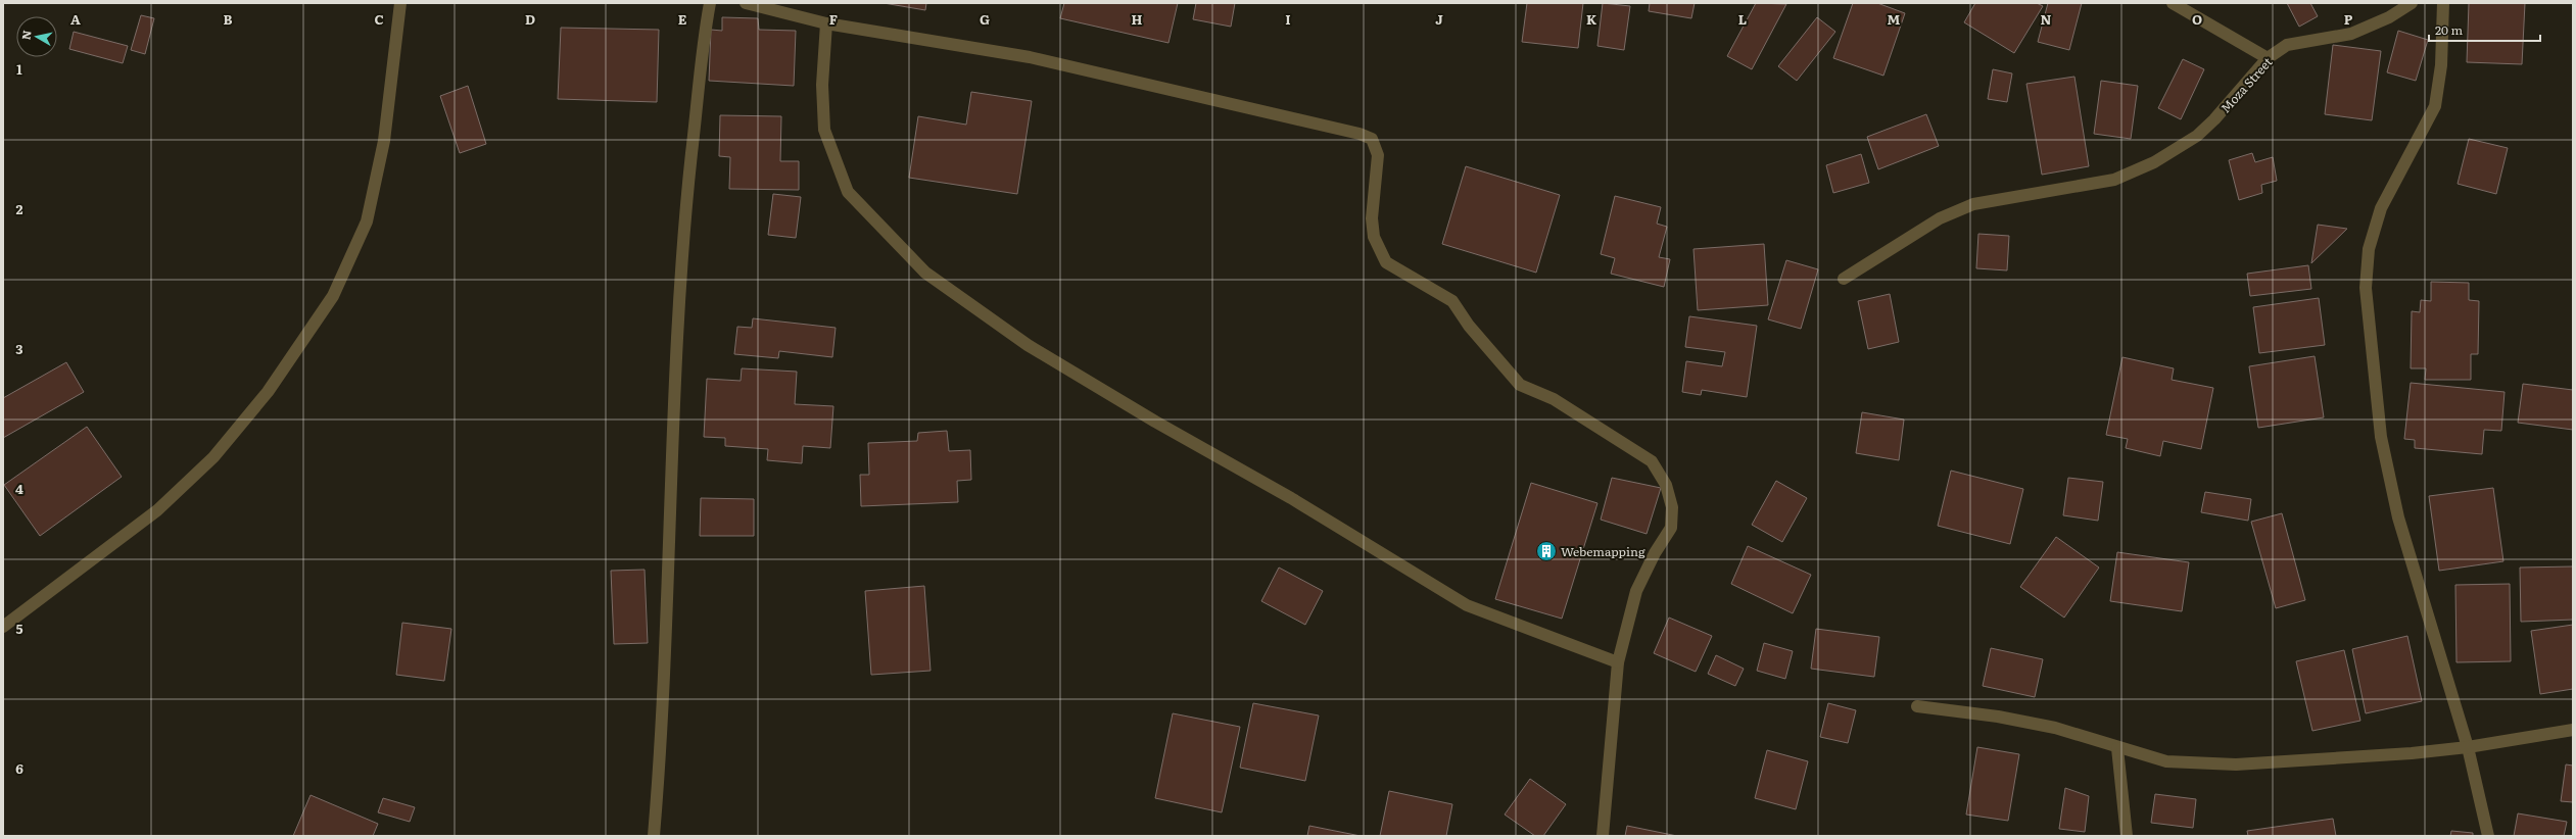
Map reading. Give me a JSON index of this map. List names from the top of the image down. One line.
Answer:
{"streets":{"street":["Moza Street"]},"places":{"building":["Webemapping"]},"scale_bar":"20 m","north":"left","grid":{"columns":["A","B","C","D","E","F","G","H","I","J","K","L","M","N","O","P"],"rows":["1","2","3","4","5","6"]}}
